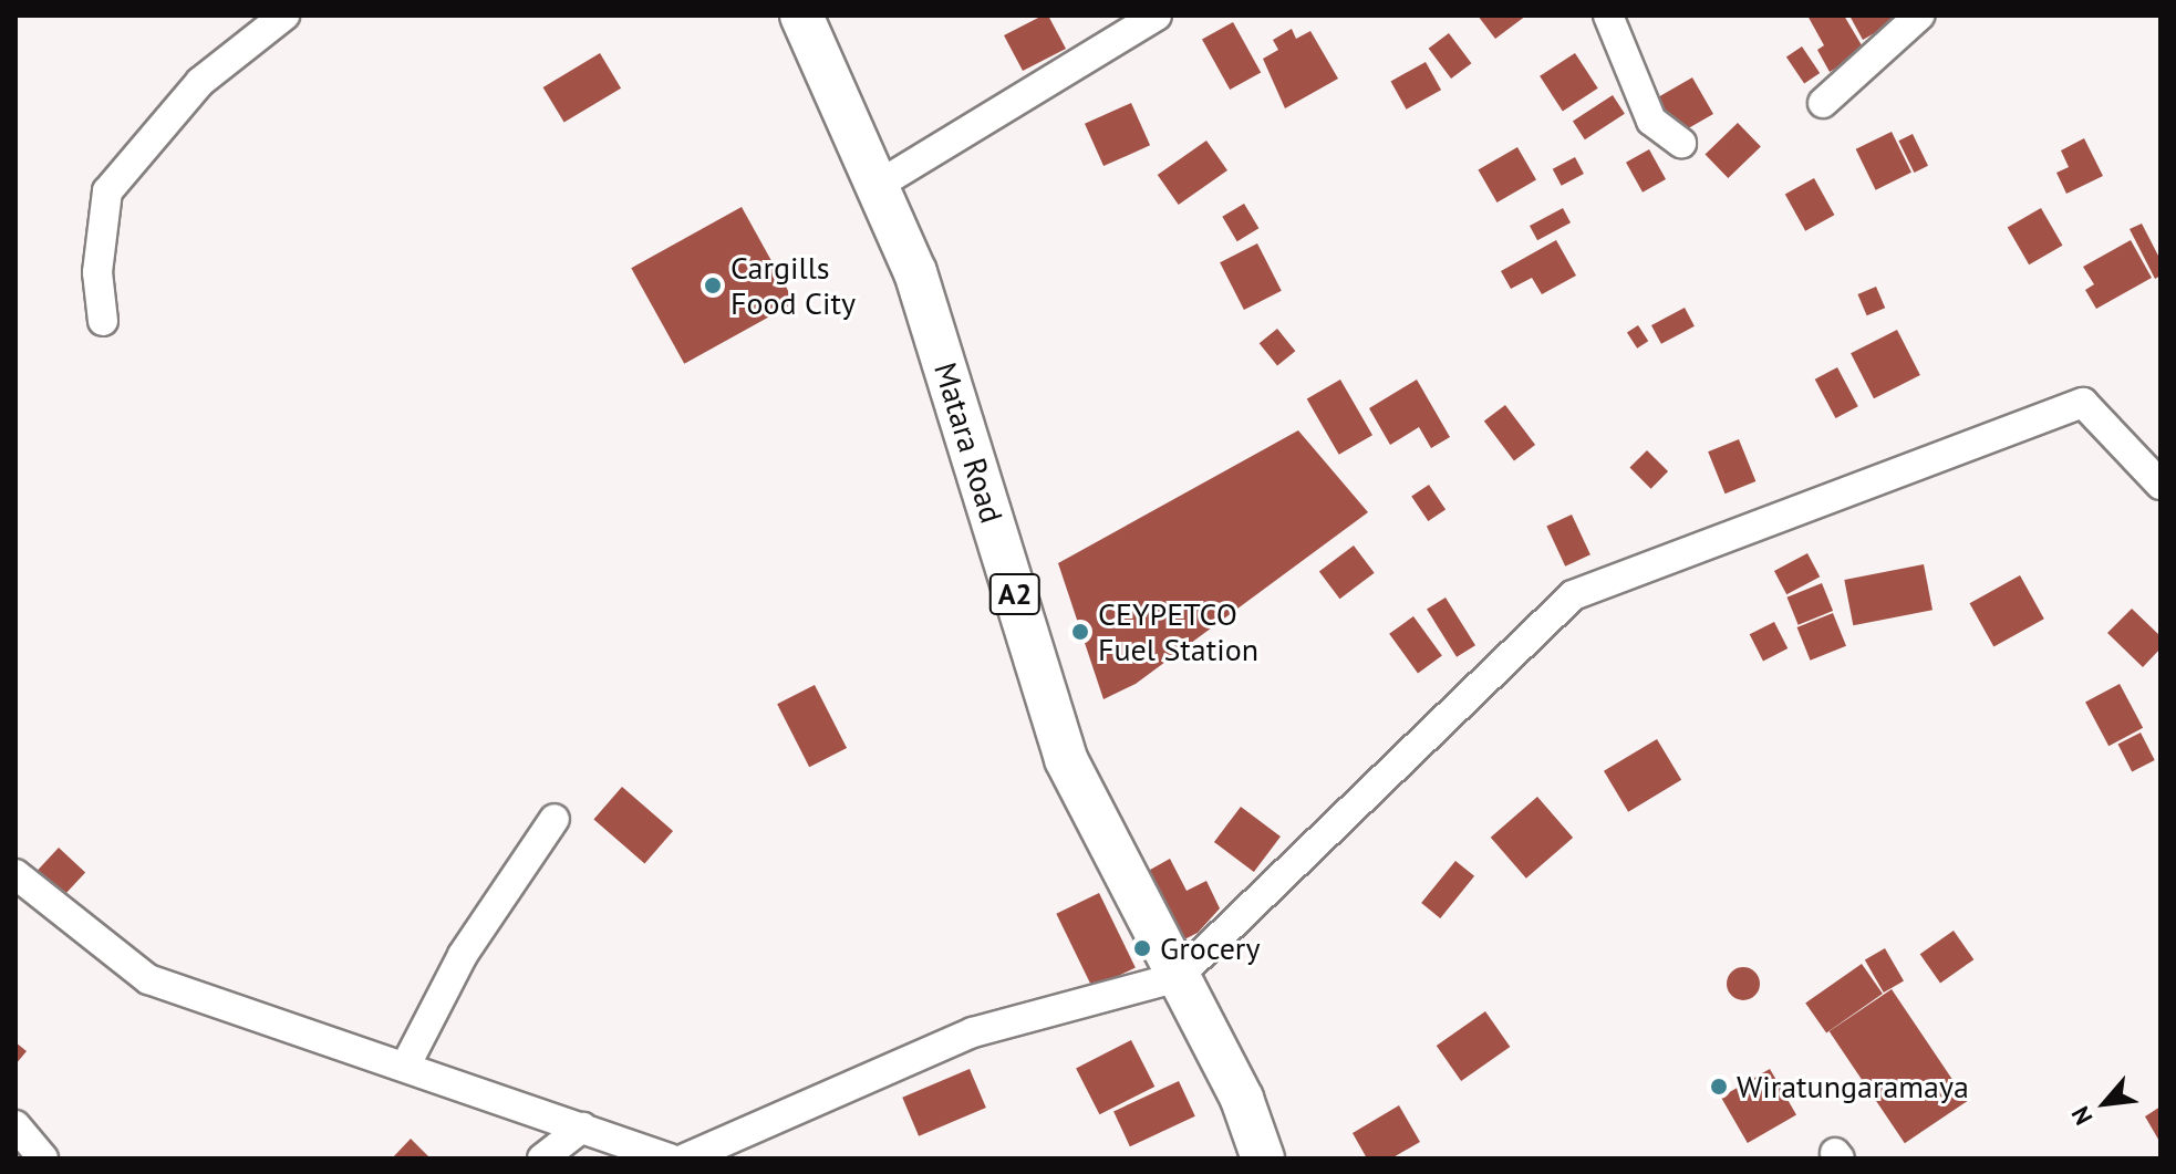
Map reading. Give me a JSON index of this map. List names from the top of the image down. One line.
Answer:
{"streets":{"highway":["Matara Road","A2"]},"places":["Cargills Food City","CEYPETCO Fuel Station","Grocery","Wiratungaramaya"],"north":"bottom left"}
